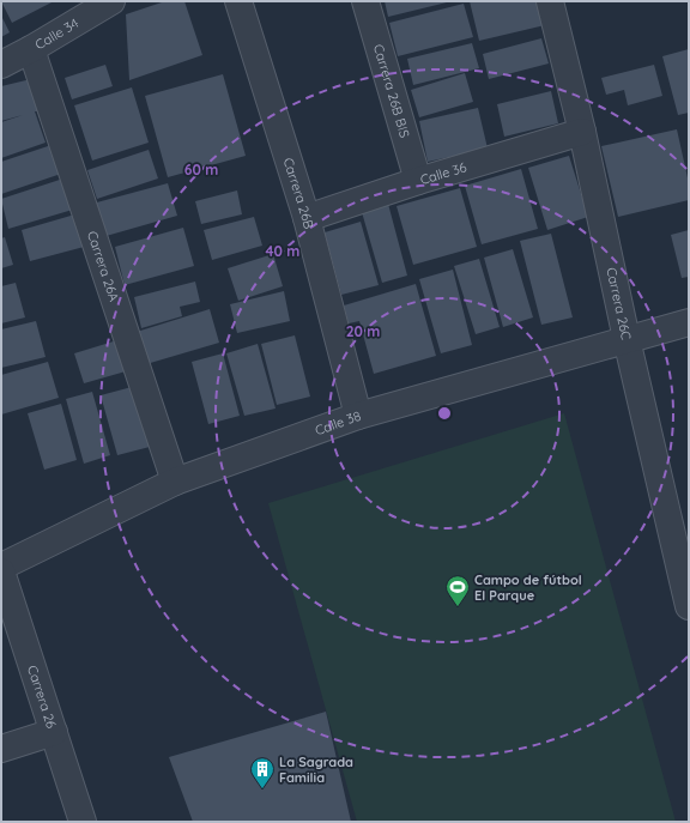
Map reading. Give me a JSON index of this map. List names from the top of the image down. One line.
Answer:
{"streets":{"street":["Calle 34","Carrera 26B BIS","Calle 36","Carrera 26B","Carrera 26A","Carrera 26C","Calle 38","Carrera 26"]},"crossings":[["Calle 34","Carrera 26A"],["Carrera 26B BIS","Calle 36"],["Calle 36","Carrera 26B"],["Calle 36","Carrera 26C"],["Carrera 26B","Calle 38"],["Carrera 26A","Calle 38"],["Carrera 26C","Calle 38"]],"places":{"sports":["Campo de fútbol El Parque"],"building":["La Sagrada Familia"]},"rings":["60 m","40 m","20 m"]}
